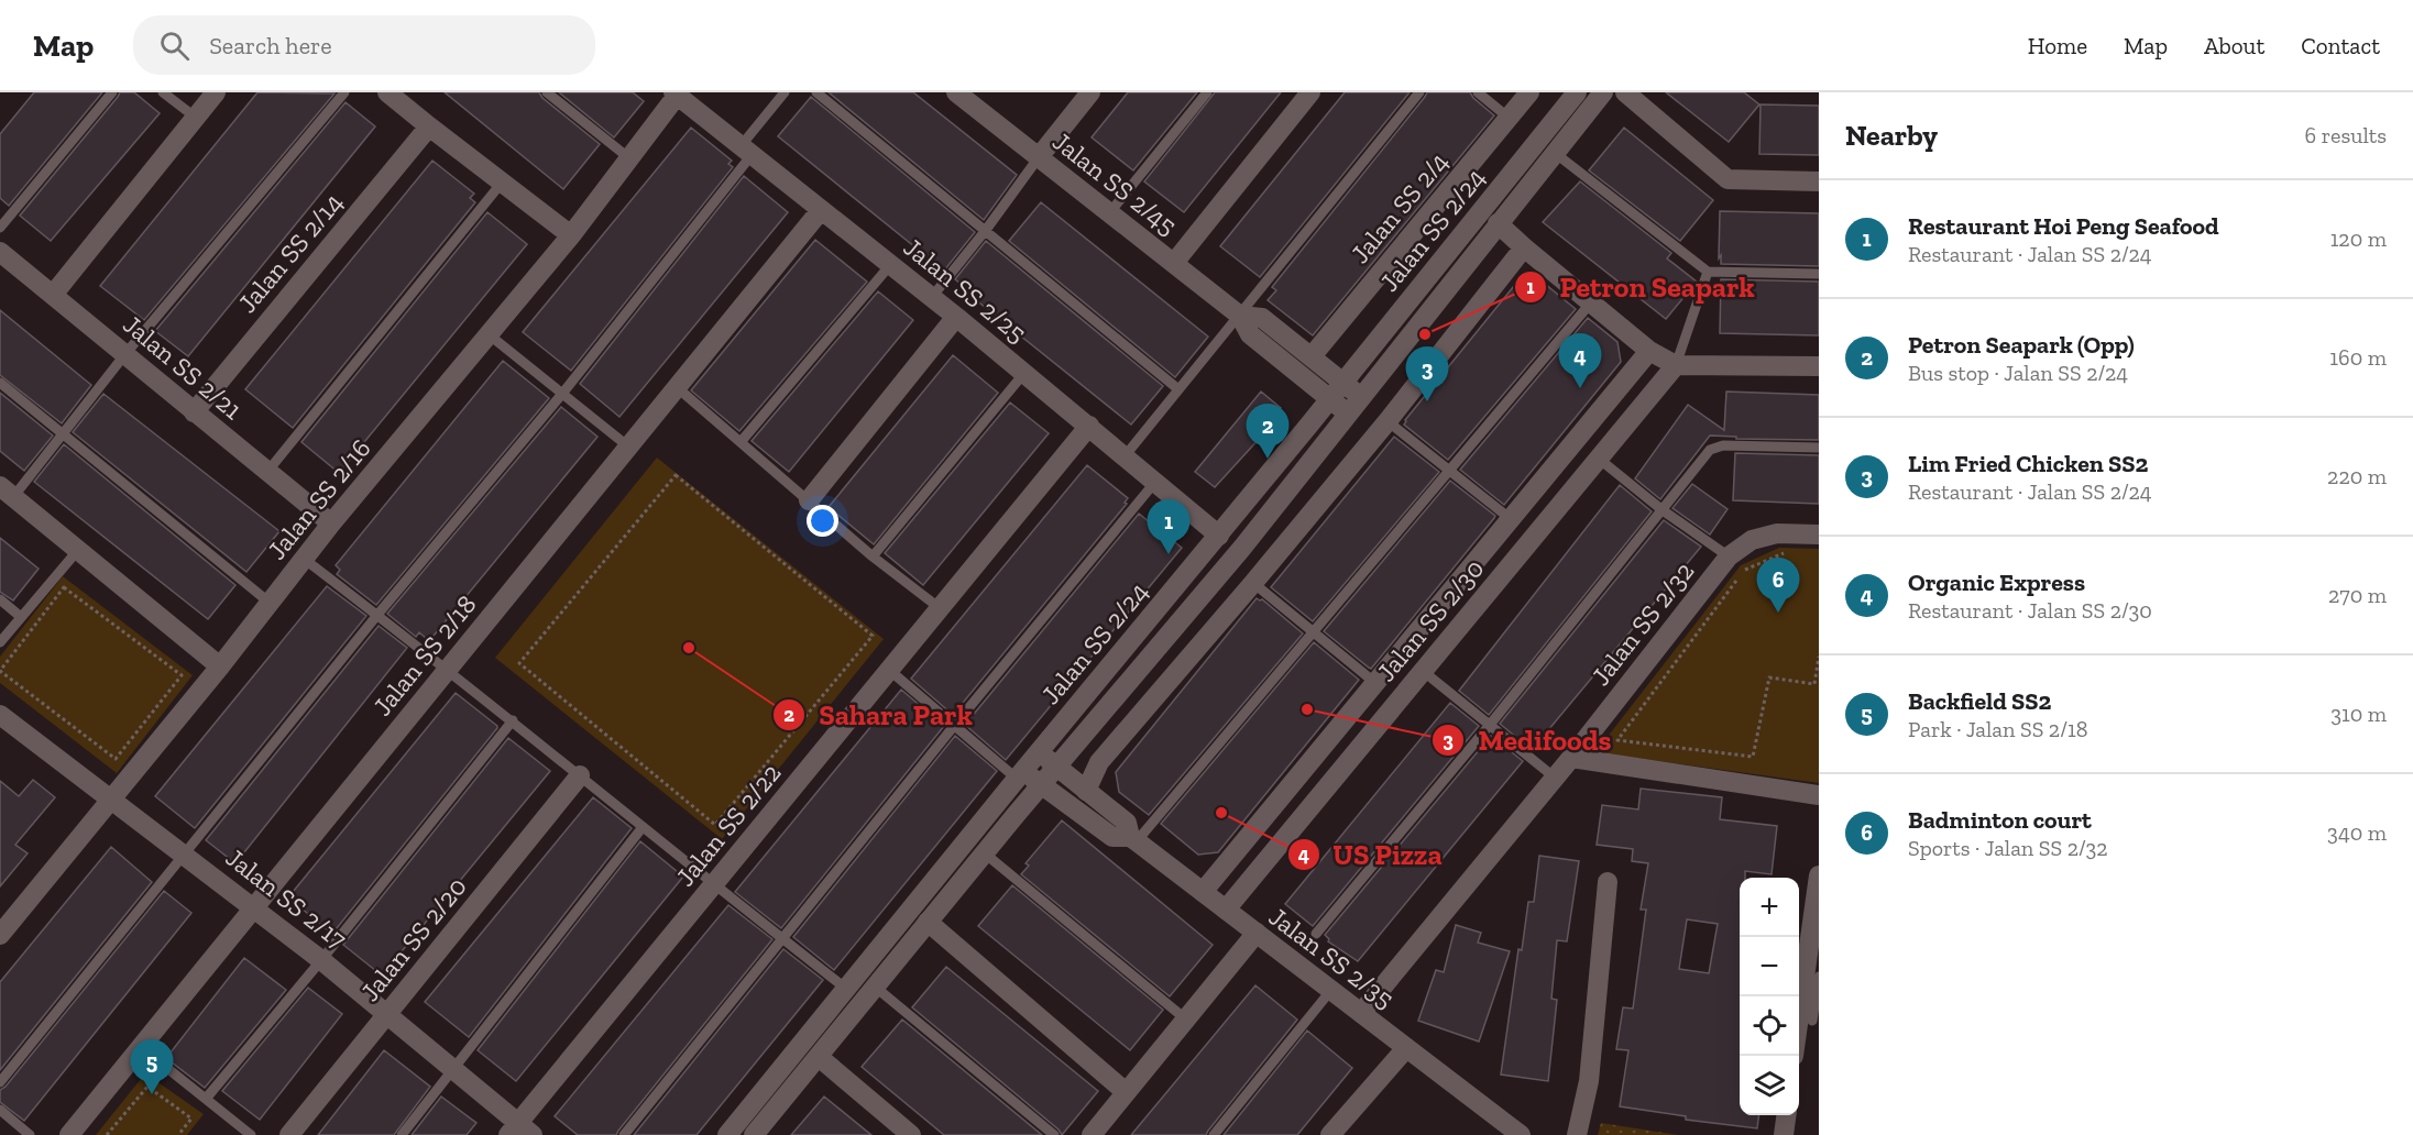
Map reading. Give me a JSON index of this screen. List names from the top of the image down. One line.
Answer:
{"streets":{"street":["Jalan SS 2/45","Jalan SS 2/4","Jalan SS 2/24","Jalan SS 2/14","Jalan SS 2/25","Jalan SS 2/21","Jalan SS 2/16","Jalan SS 2/30","Jalan SS 2/32","Jalan SS 2/18","Jalan SS 2/22","Jalan SS 2/17","Jalan SS 2/20","Jalan SS 2/35"]},"crossings":[["Jalan SS 2/45","Jalan SS 2/4"],["Jalan SS 2/45","Jalan SS 2/24"],["Jalan SS 2/24","Jalan SS 2/25"],["Jalan SS 2/24","Jalan SS 2/35"],["Jalan SS 2/14","Jalan SS 2/21"],["Jalan SS 2/25","Jalan SS 2/16"],["Jalan SS 2/25","Jalan SS 2/18"],["Jalan SS 2/25","Jalan SS 2/22"],["Jalan SS 2/21","Jalan SS 2/16"],["Jalan SS 2/16","Jalan SS 2/17"],["Jalan SS 2/30","Jalan SS 2/35"],["Jalan SS 2/32","Jalan SS 2/35"],["Jalan SS 2/18","Jalan SS 2/17"],["Jalan SS 2/22","Jalan SS 2/17"],["Jalan SS 2/17","Jalan SS 2/20"]],"places":["Petron Seapark","Sahara Park","Medifoods","US Pizza"],"page":{"header":"Map","search":"Search here","nav":["Home","Map","About","Contact"],"heading":["Nearby","6 results"],"list":[{"mark":"1","name":"Restaurant Hoi Peng Seafood","note":"Restaurant · Jalan SS 2/24","value":"120 m"},{"mark":"2","name":"Petron Seapark (Opp)","note":"Bus stop · Jalan SS 2/24","value":"160 m"},{"mark":"3","name":"Lim Fried Chicken SS2","note":"Restaurant · Jalan SS 2/24","value":"220 m"},{"mark":"4","name":"Organic Express","note":"Restaurant · Jalan SS 2/30","value":"270 m"},{"mark":"5","name":"Backfield SS2","note":"Park · Jalan SS 2/18","value":"310 m"},{"mark":"6","name":"Badminton court","note":"Sports · Jalan SS 2/32","value":"340 m"}],"pins":["4","3","2","1","6","5"],"map_buttons":["+","−"]}}
